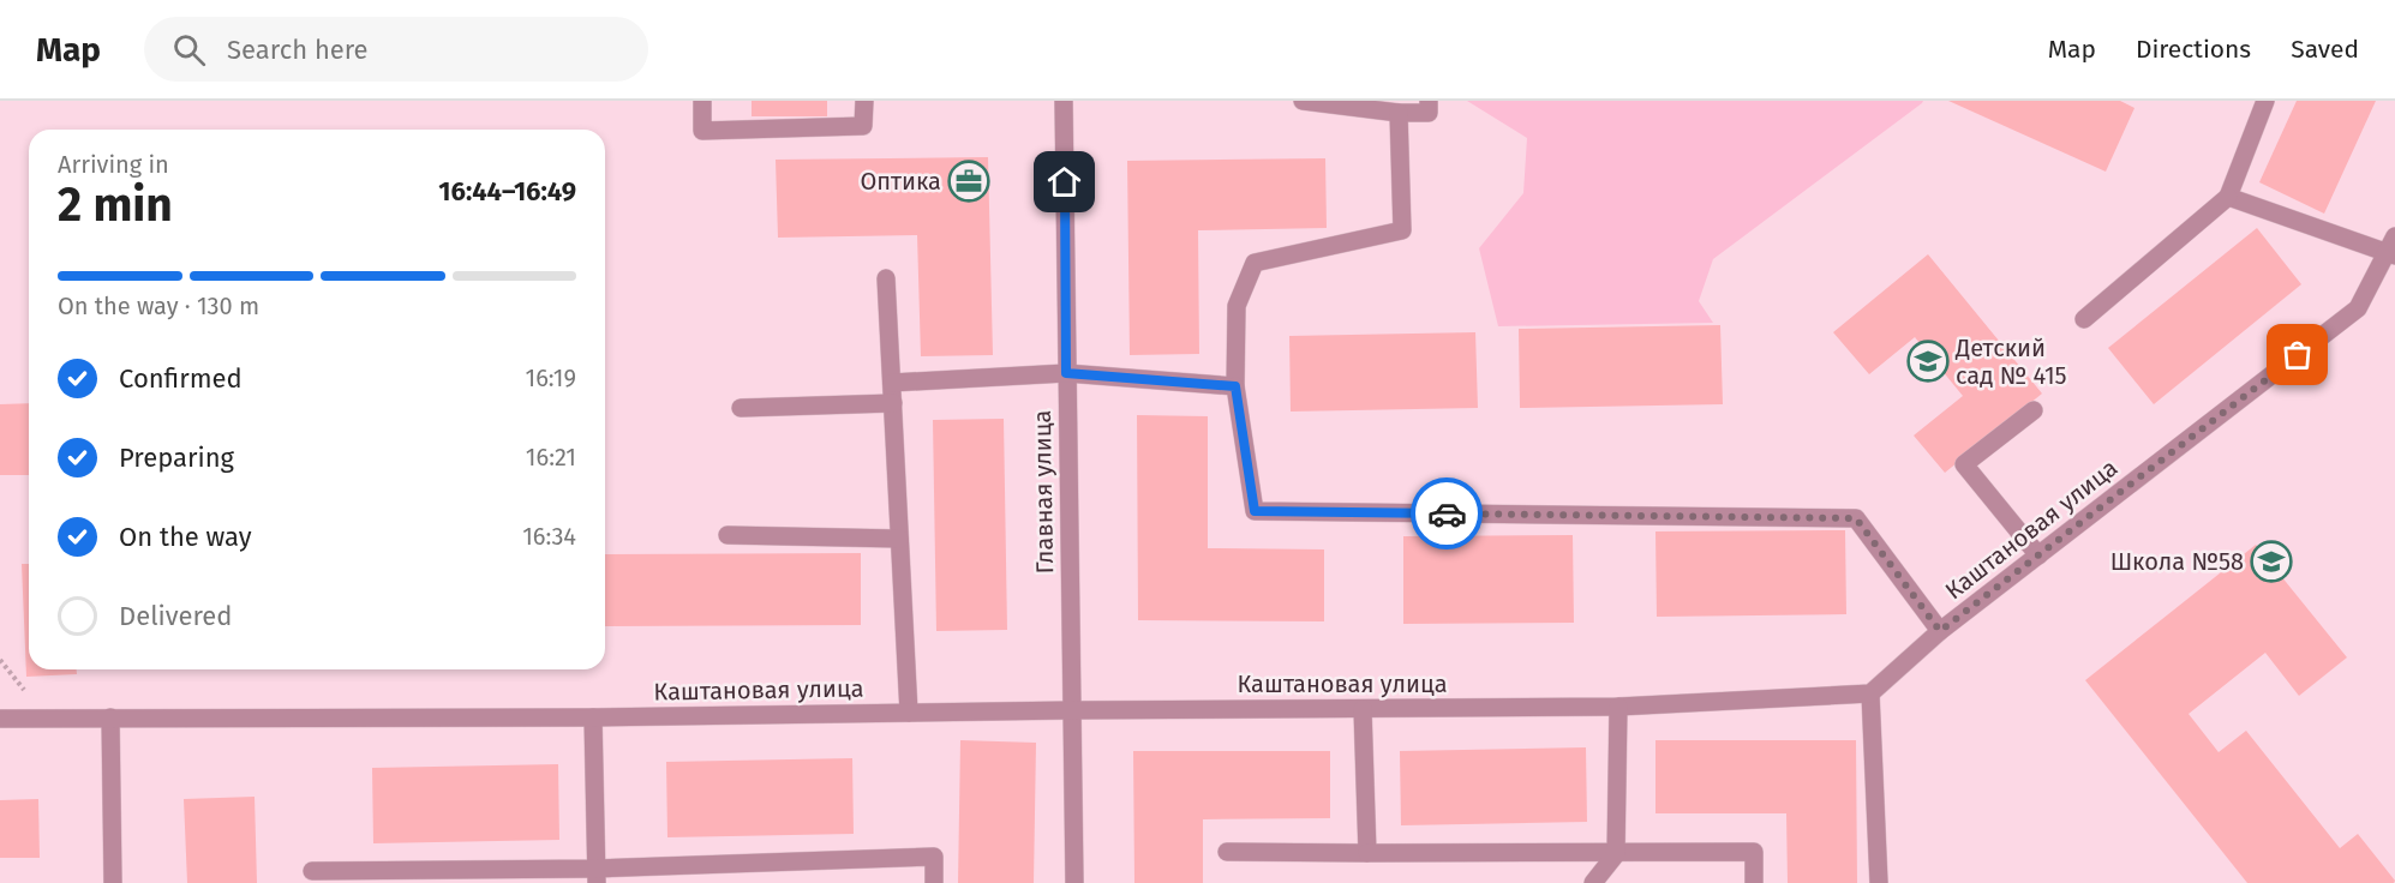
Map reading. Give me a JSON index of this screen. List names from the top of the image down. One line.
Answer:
{"streets":{"street":["Главная улица","Каштановая улица"]},"crossings":[["Главная улица","Каштановая улица"]],"places":{"office":["Оптика"],"school or university":["Детский сад № 415","Школа №58"]},"page":{"header":"Map","search":"Search here","nav":["Map","Directions","Saved"],"heading":["2 min","Arriving in","16:44–16:49"],"bar":"On the way · 130 m","list":[["Confirmed","16:19"],["Preparing","16:21"],["On the way","16:34"],"Delivered"]}}
